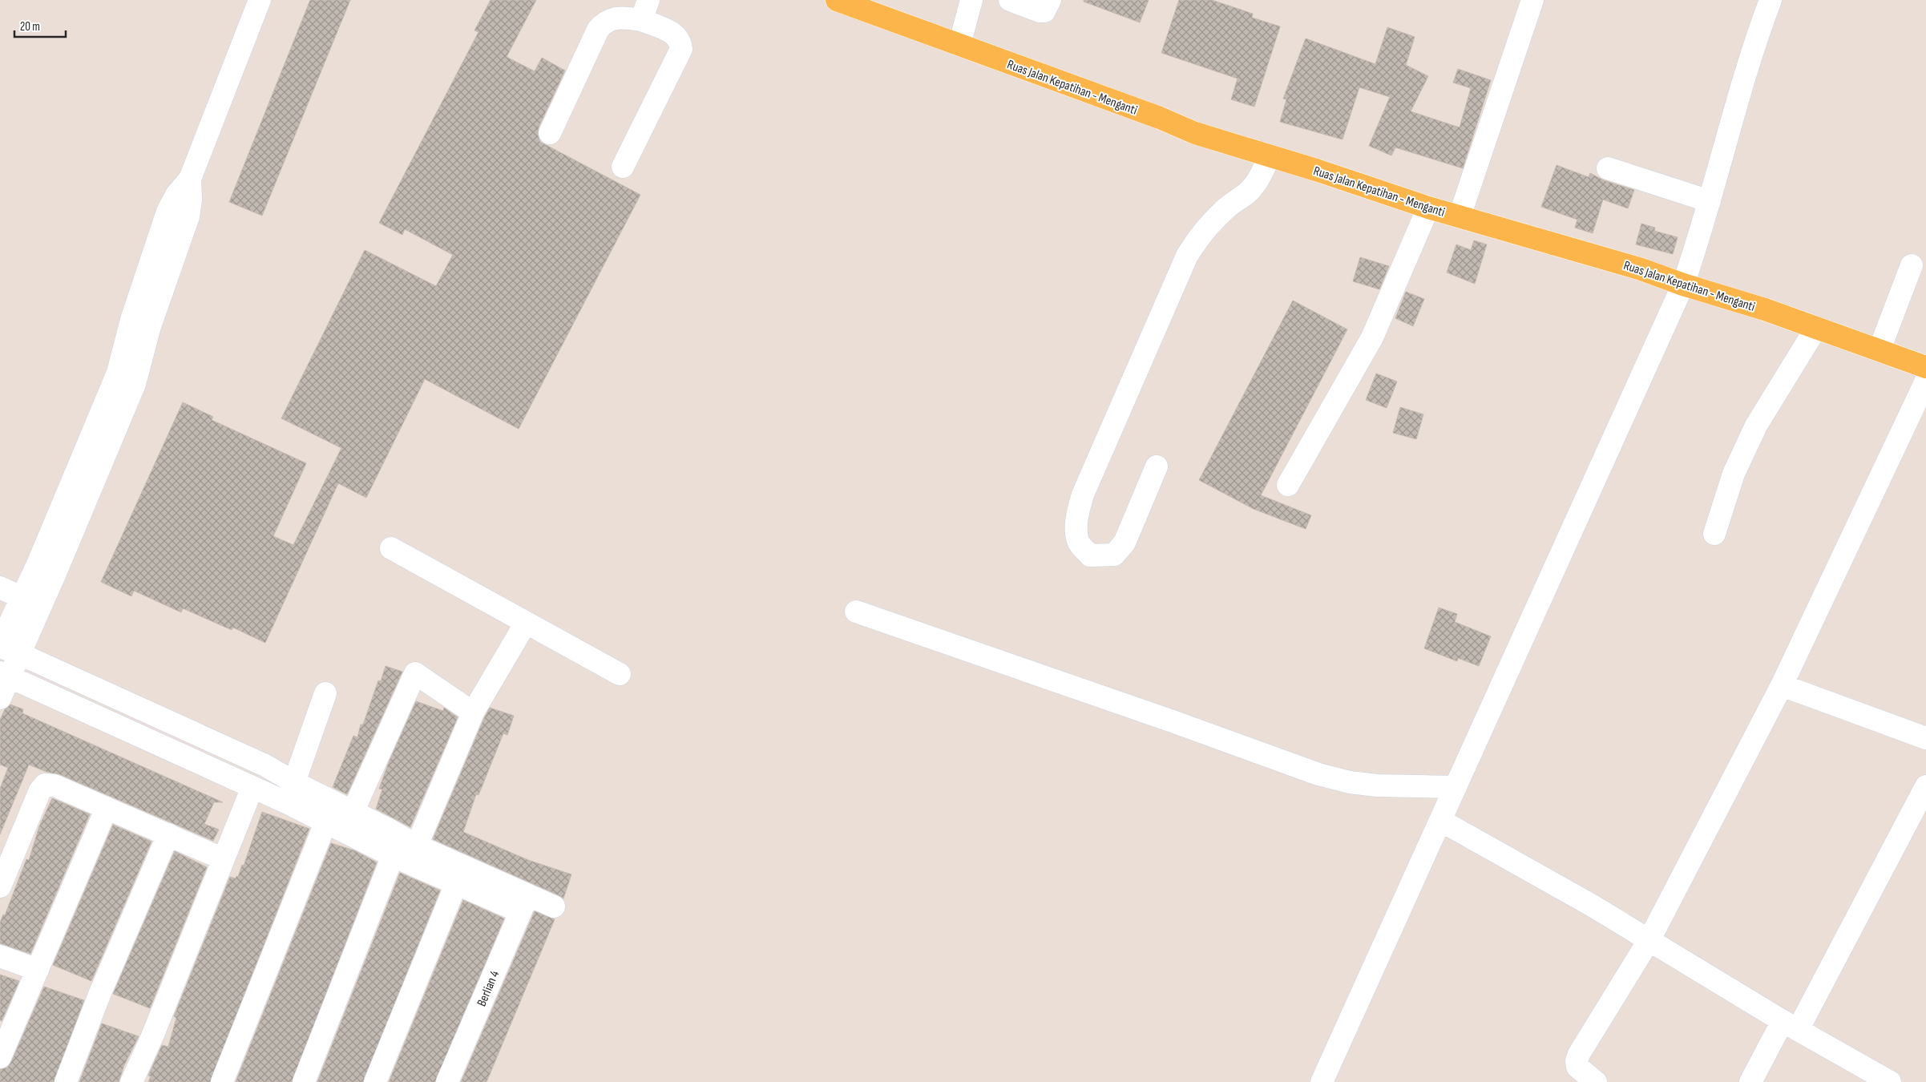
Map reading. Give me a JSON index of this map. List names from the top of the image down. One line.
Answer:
{"streets":{"main road":["Ruas Jalan Kepatihan - Menganti"],"street":["Berlian 4"]},"scale_bar":"20 m"}
